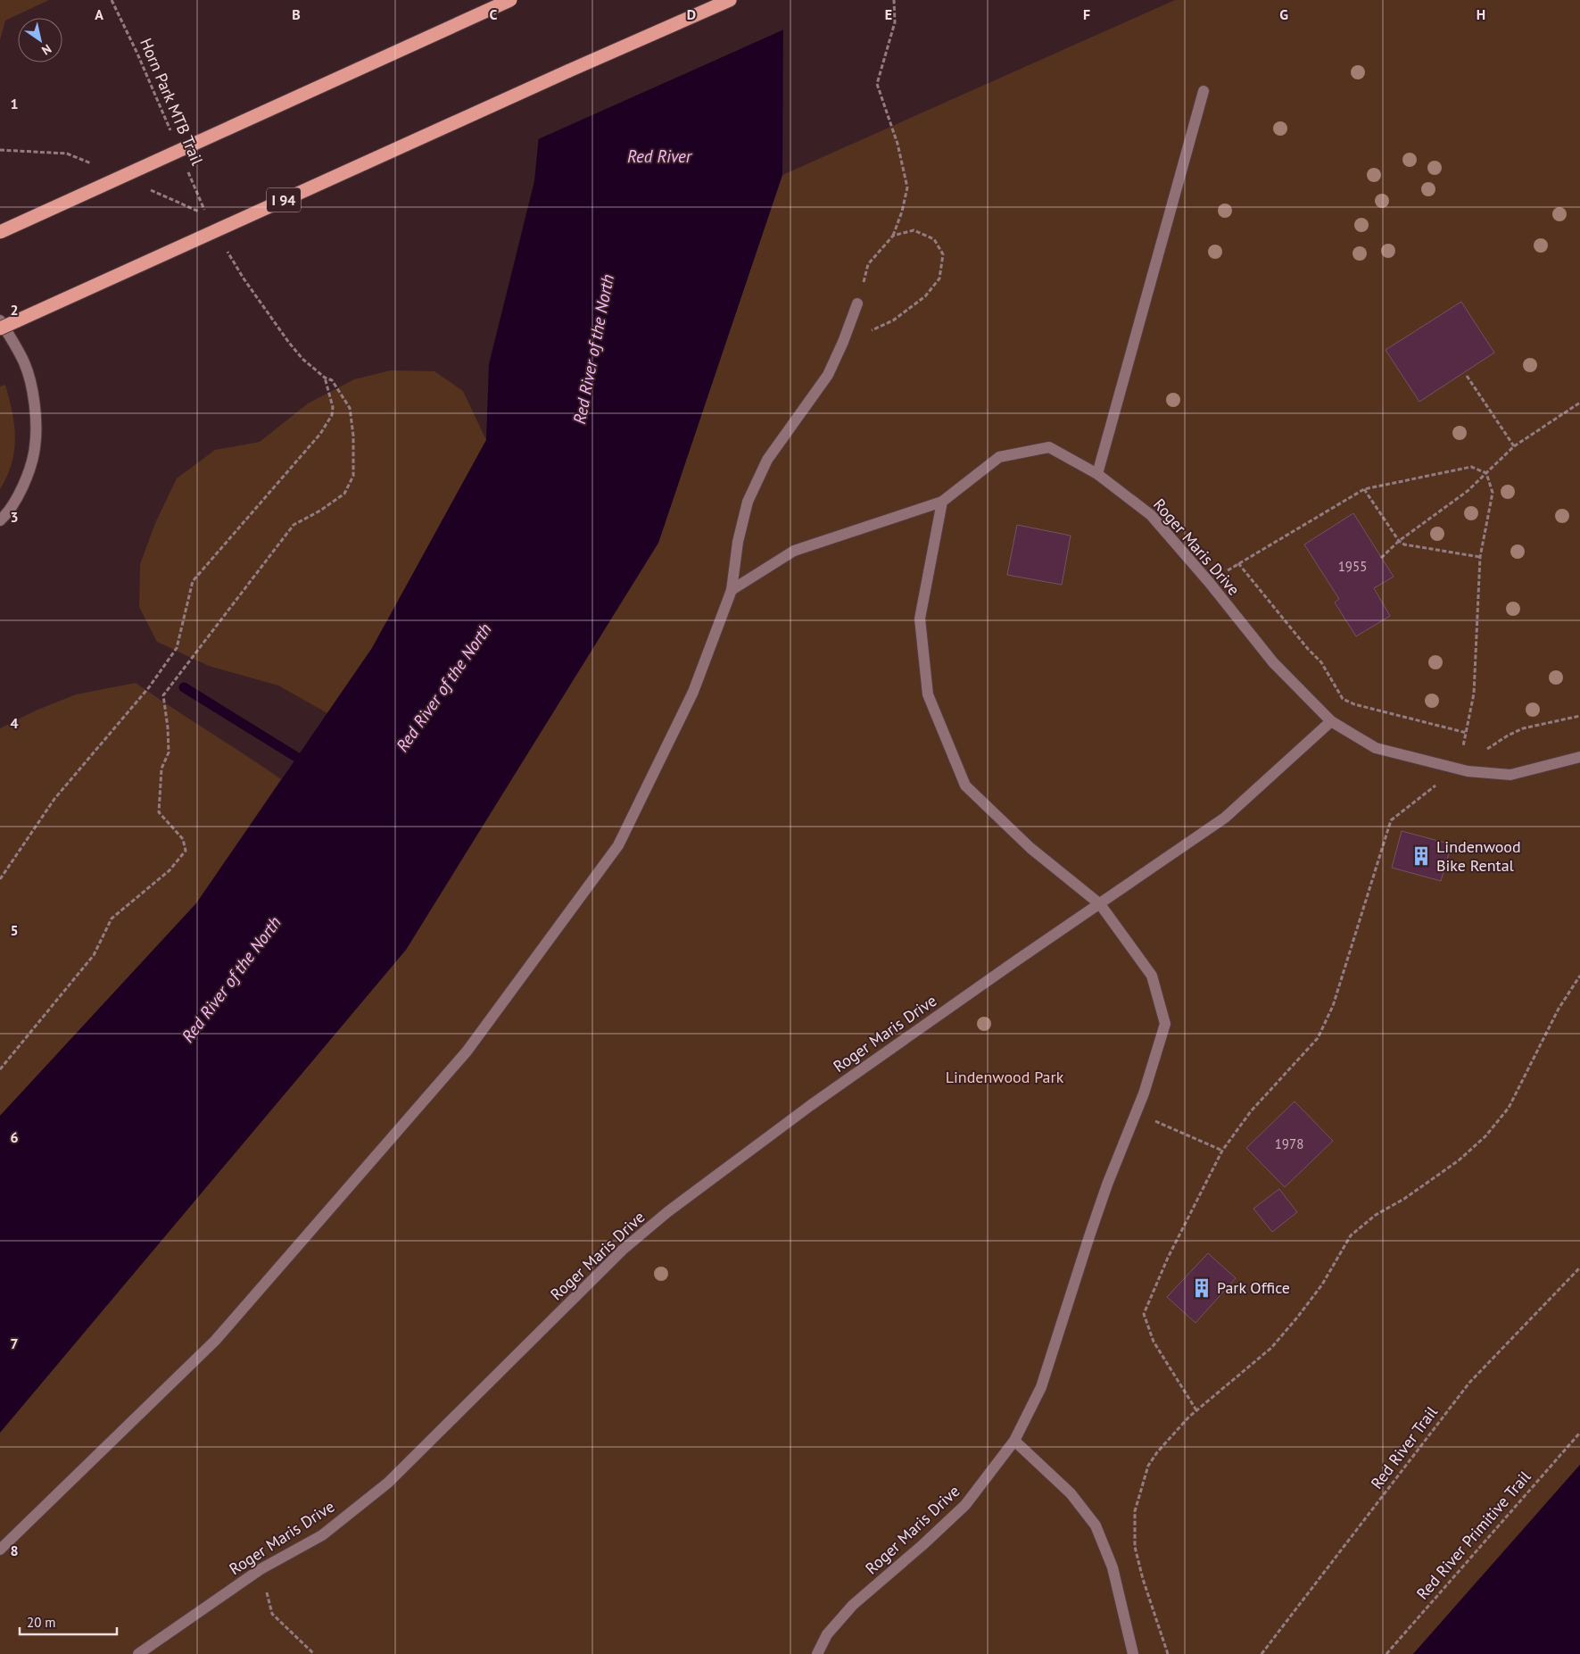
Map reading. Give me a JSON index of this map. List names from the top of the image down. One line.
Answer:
{"streets":{"highway":["I 94"],"street":["Roger Maris Drive"],"path":["Horn Park MTB Trail","Red River Trail","Red River Primitive Trail"]},"water":["Red River","Red River of the North"],"parks":["Lindenwood Park"],"places":{"building":["Lindenwood Bike Rental","Park Office"]},"house_numbers":["1955","1978"],"scale_bar":"20 m","north":"bottom right","grid":{"columns":["A","B","C","D","E","F","G","H"],"rows":["1","2","3","4","5","6","7","8"]}}
